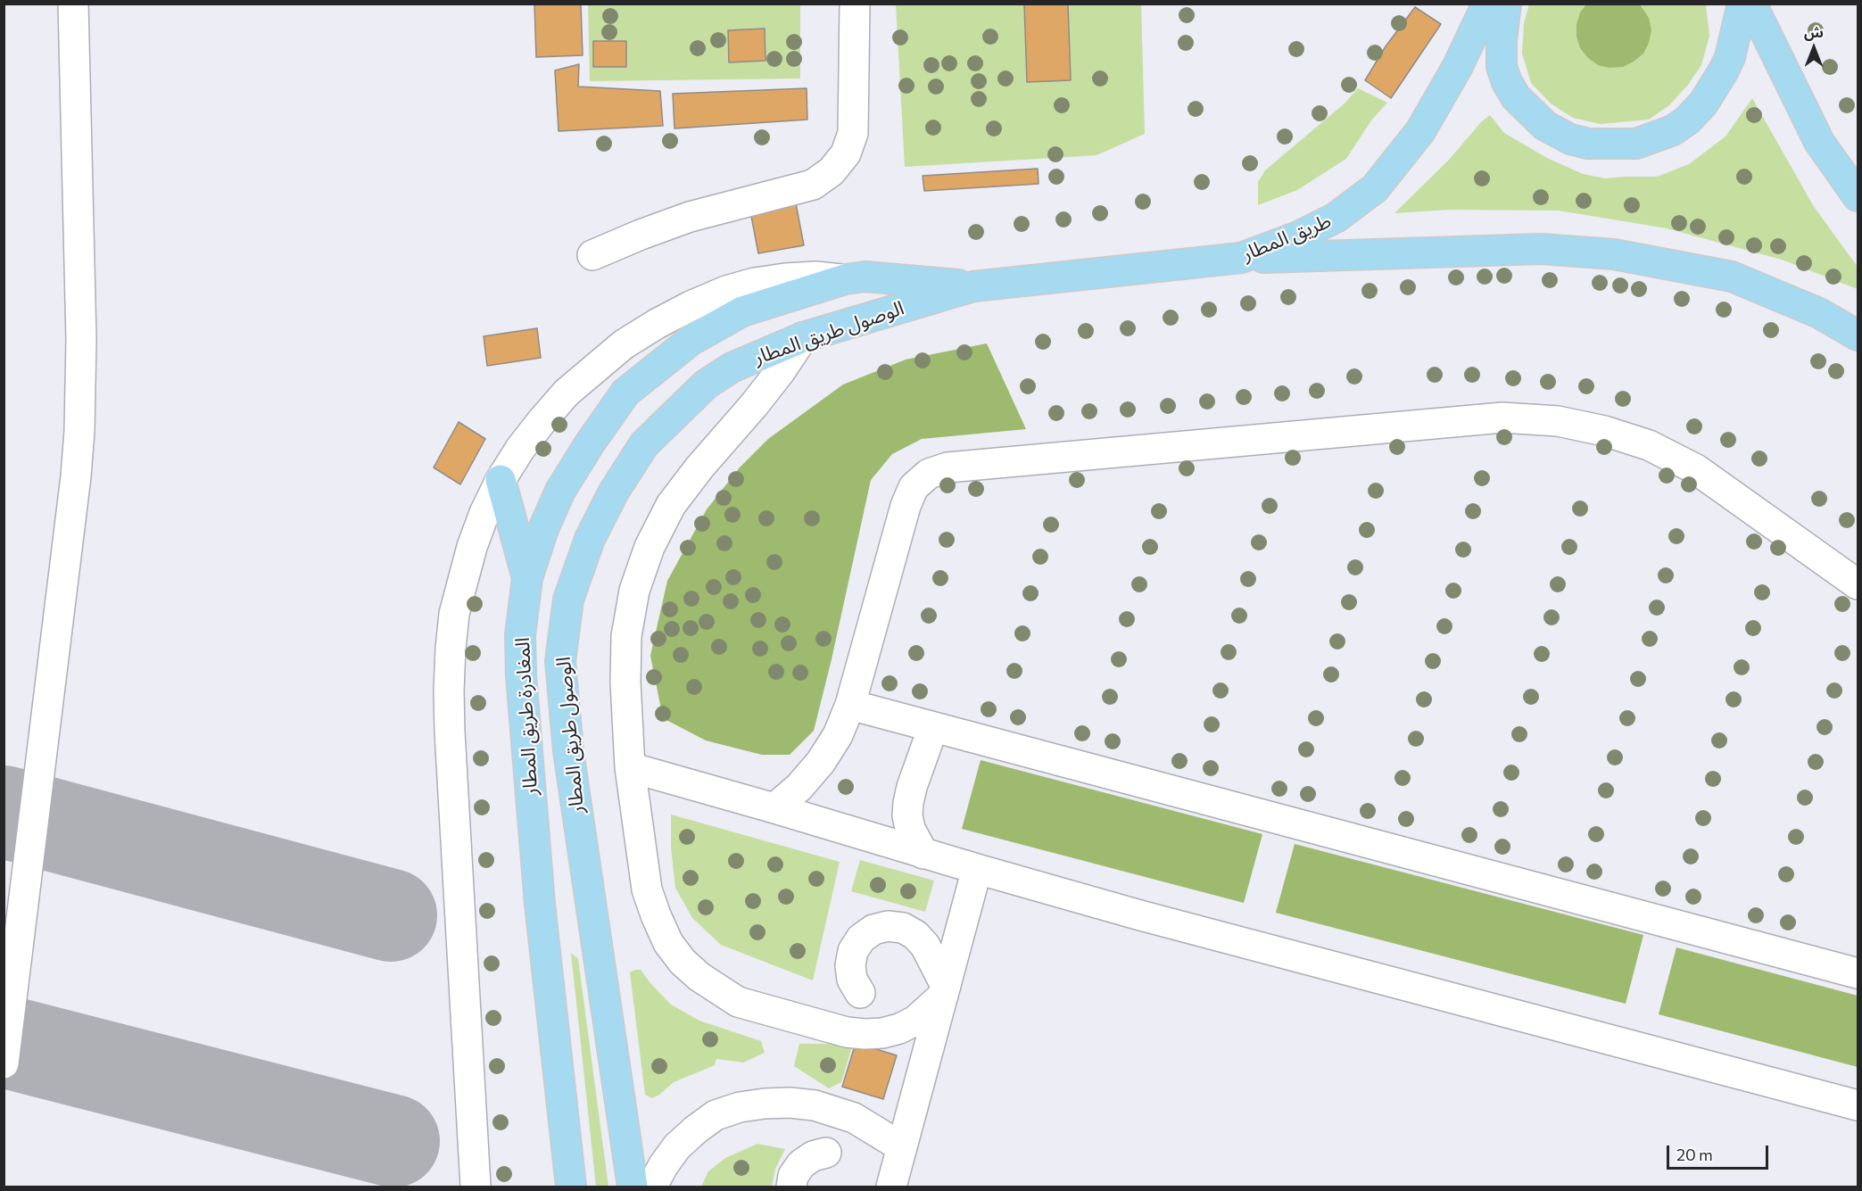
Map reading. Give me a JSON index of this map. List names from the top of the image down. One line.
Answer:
{"streets":{"main road":["طريق المطار","الوصول طريق المطار","المغادرة طريق المطار"]},"crossings":[["طريق المطار","الوصول طريق المطار"],["طريق المطار","المغادرة طريق المطار"],["الوصول طريق المطار","المغادرة طريق المطار"]],"scale_bar":"20 m","north":"top"}
